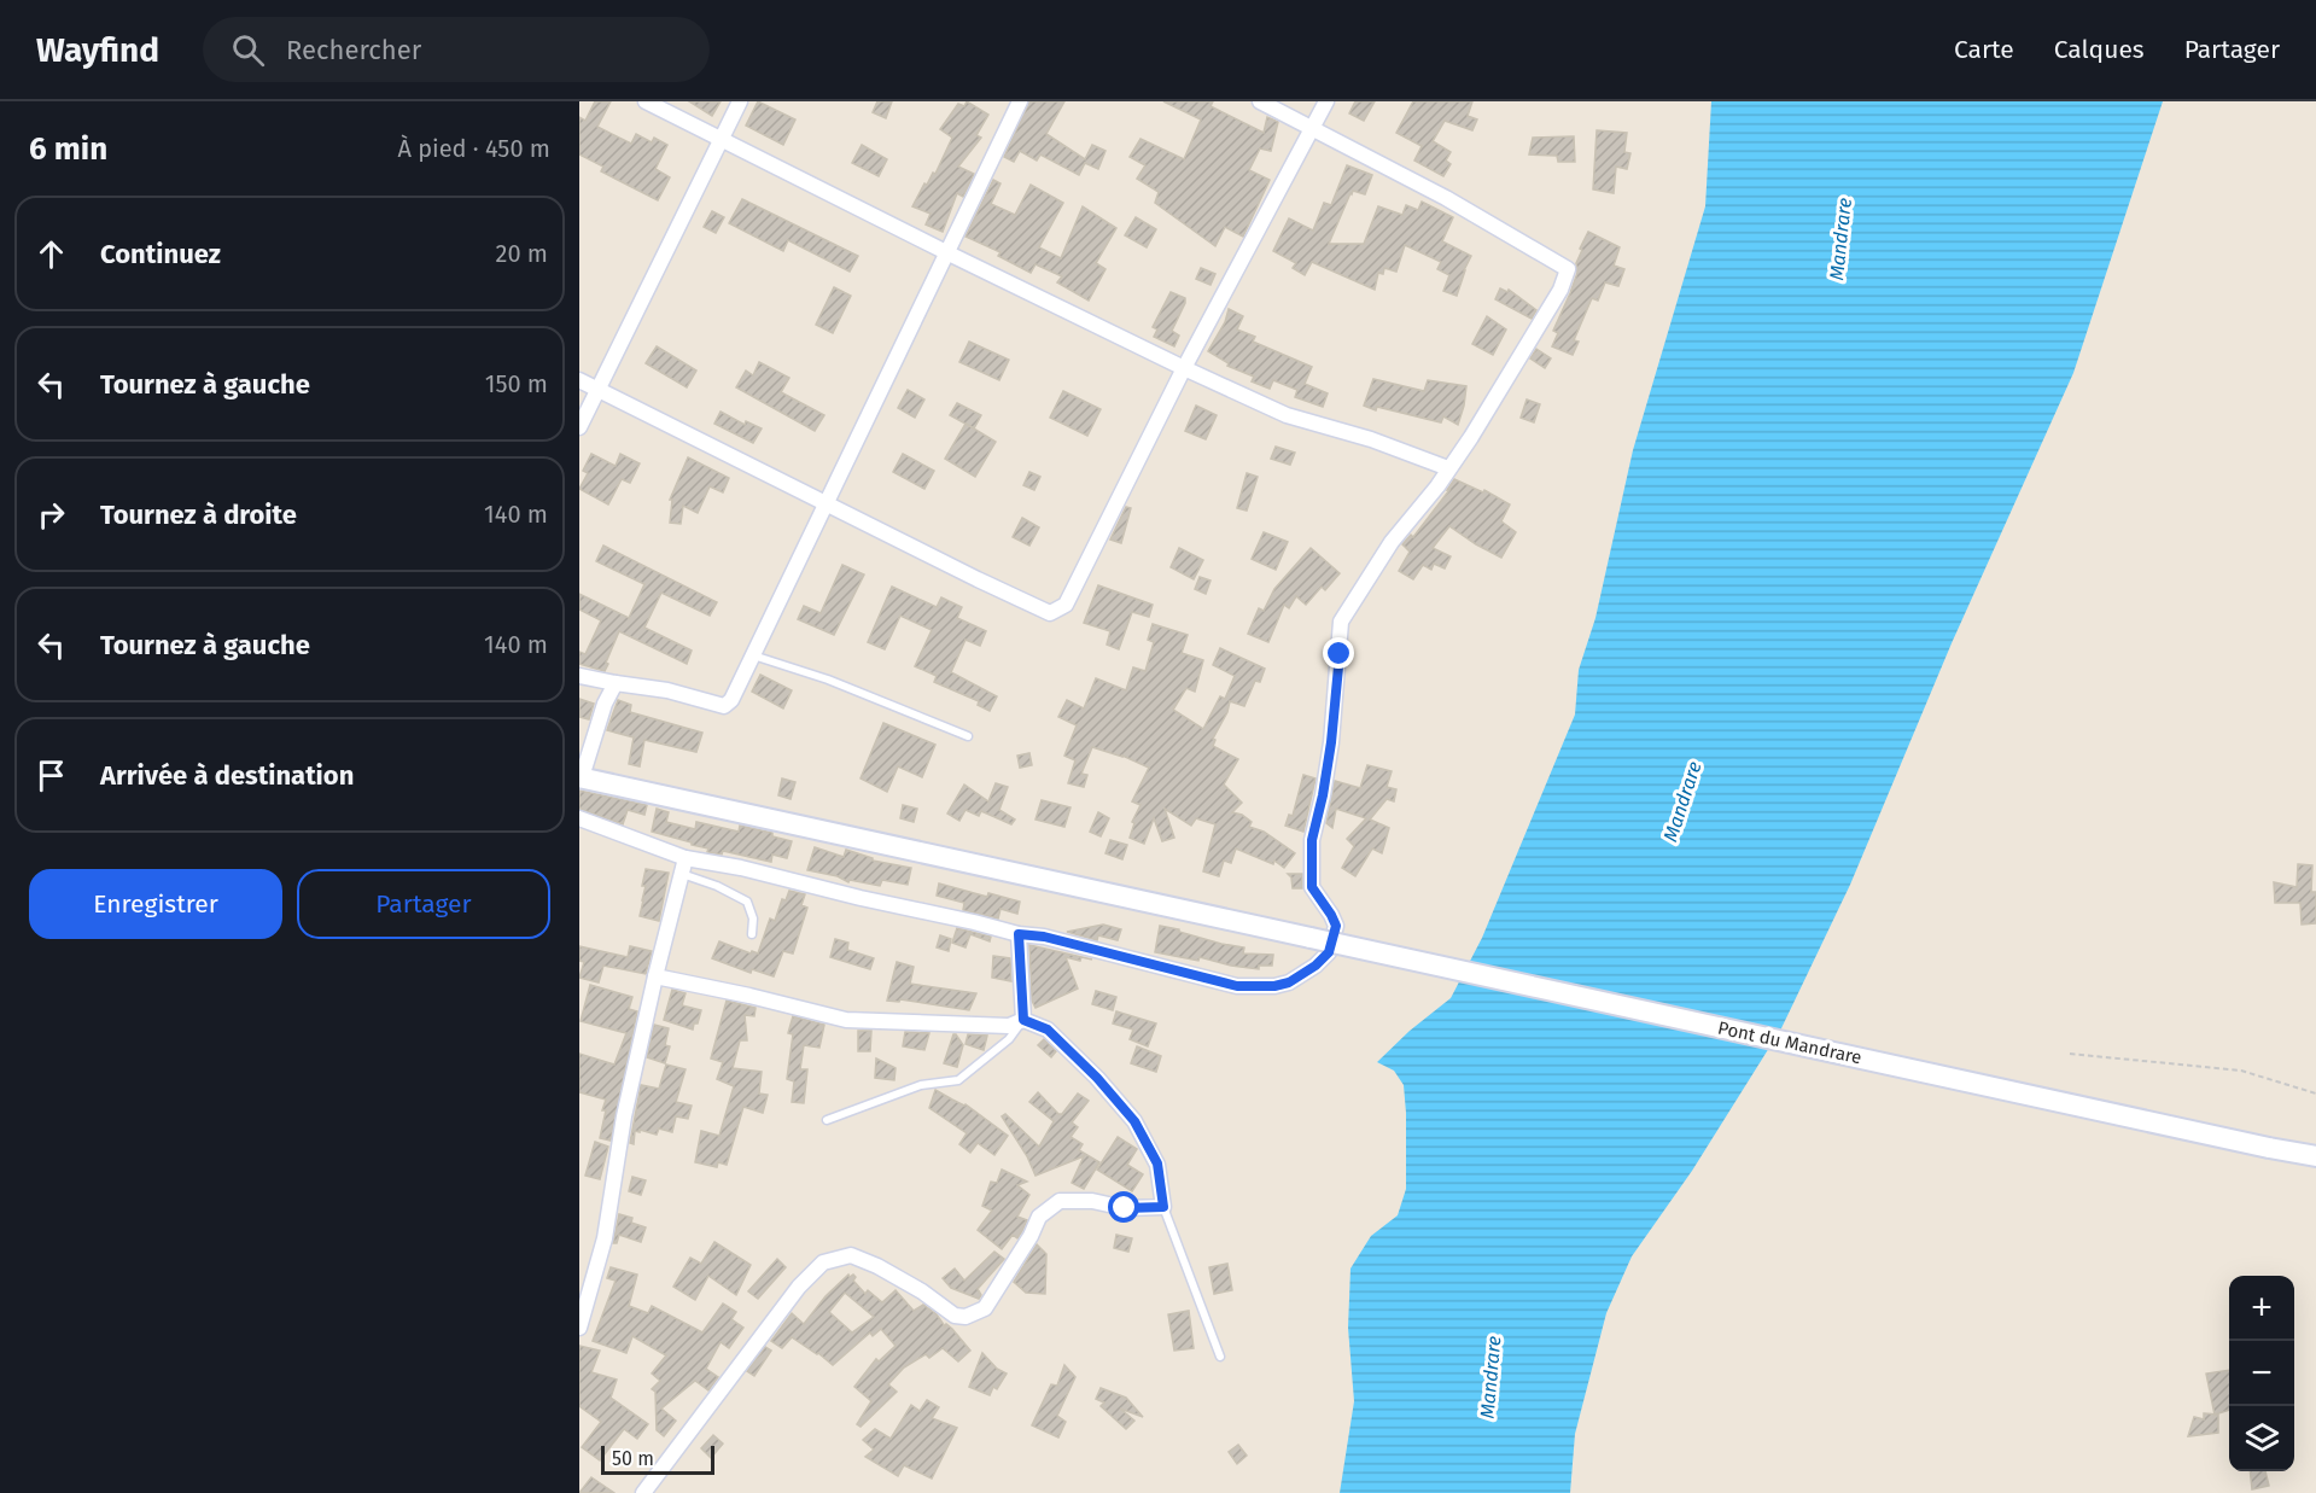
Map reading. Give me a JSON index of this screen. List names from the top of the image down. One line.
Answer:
{"streets":{"main road":["Pont du Mandrare"]},"water":["Mandrare"],"scale_bar":"50 m","page":{"header":"Wayfind","search":"Rechercher","nav":["Carte","Calques","Partager"],"heading":["6 min","À pied · 450 m"],"list":[["Continuez","20 m"],["Tournez à gauche","150 m"],["Tournez à droite","140 m"],["Tournez à gauche","140 m"],"Arrivée à destination"],"buttons":["Enregistrer","Partager"],"map_buttons":["+","−"],"scale":"50 m"}}
